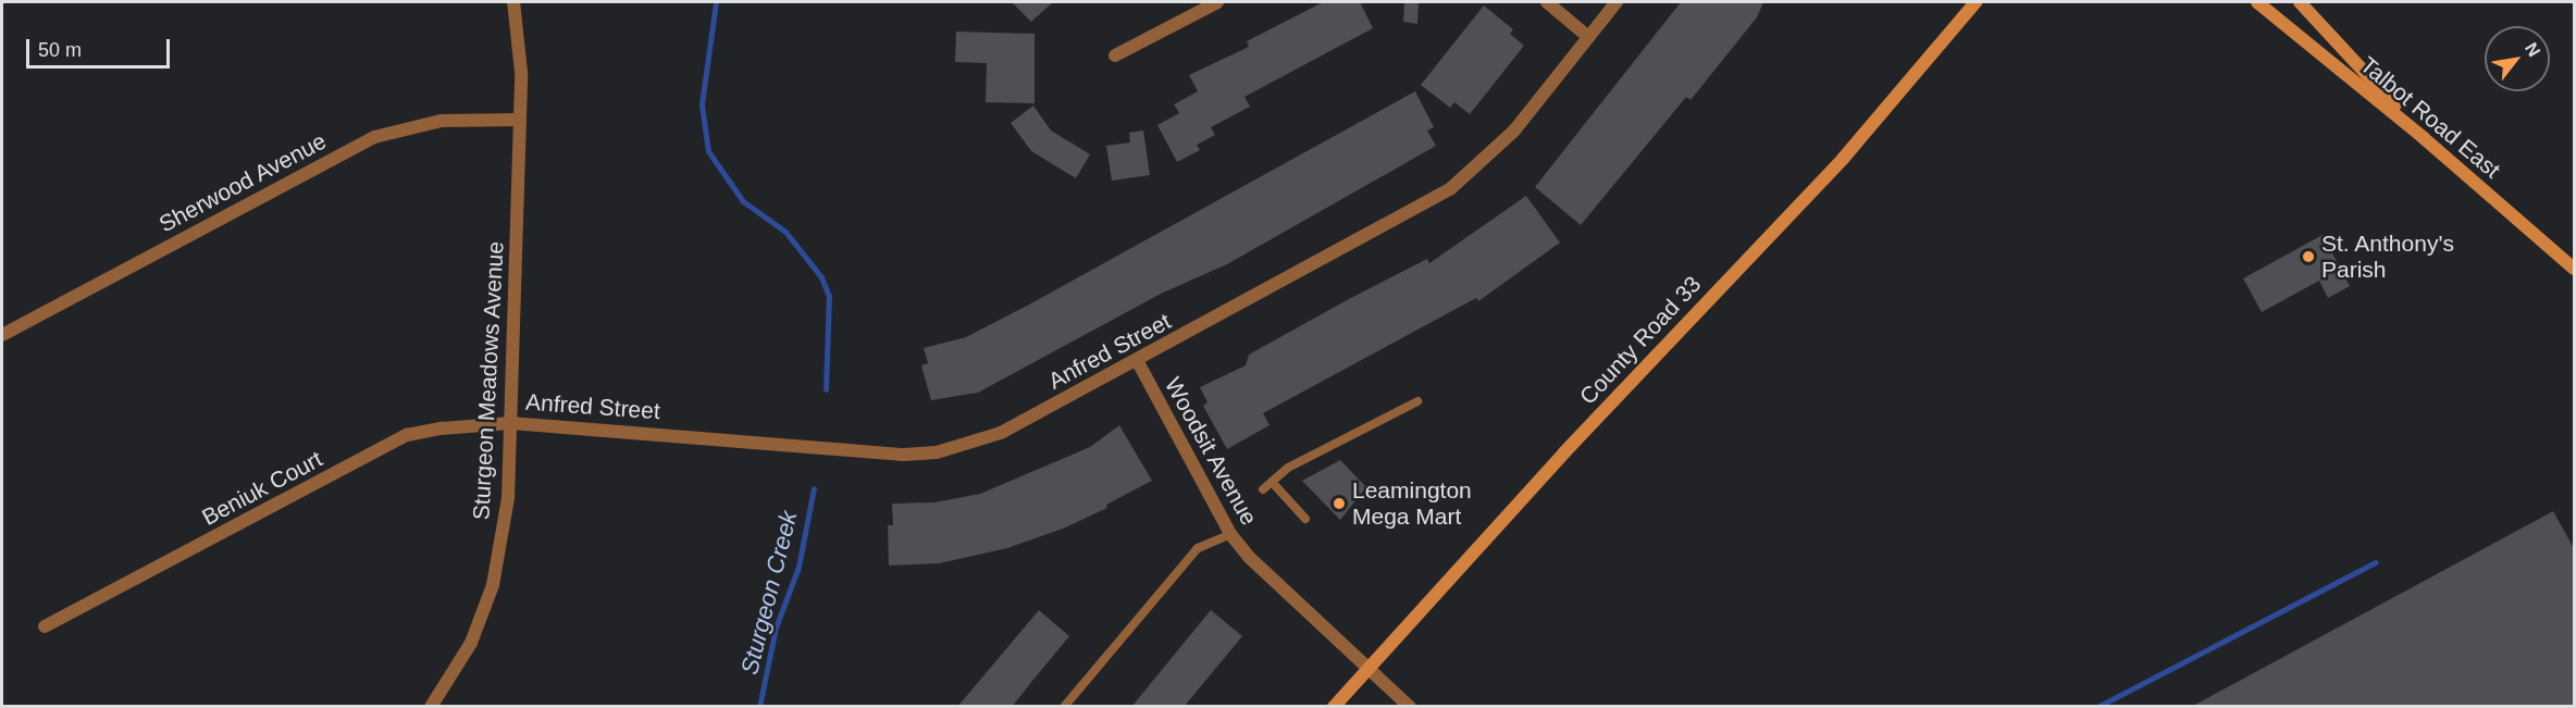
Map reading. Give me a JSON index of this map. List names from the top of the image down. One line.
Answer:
{"streets":{"main road":["Talbot Road East","County Road 33"],"street":["Sherwood Avenue","Anfred Street","Sturgeon Meadows Avenue","Woodsit Avenue","Beniuk Court"]},"crossings":[["Sherwood Avenue","Sturgeon Meadows Avenue"],["County Road 33","Woodsit Avenue"],["Anfred Street","Sturgeon Meadows Avenue"],["Anfred Street","Woodsit Avenue"],["Anfred Street","Beniuk Court"],["Sturgeon Meadows Avenue","Beniuk Court"]],"water":["Sturgeon Creek"],"places":["St. Anthony's Parish","Leamington Mega Mart"],"scale_bar":"50 m","north":"top right"}
